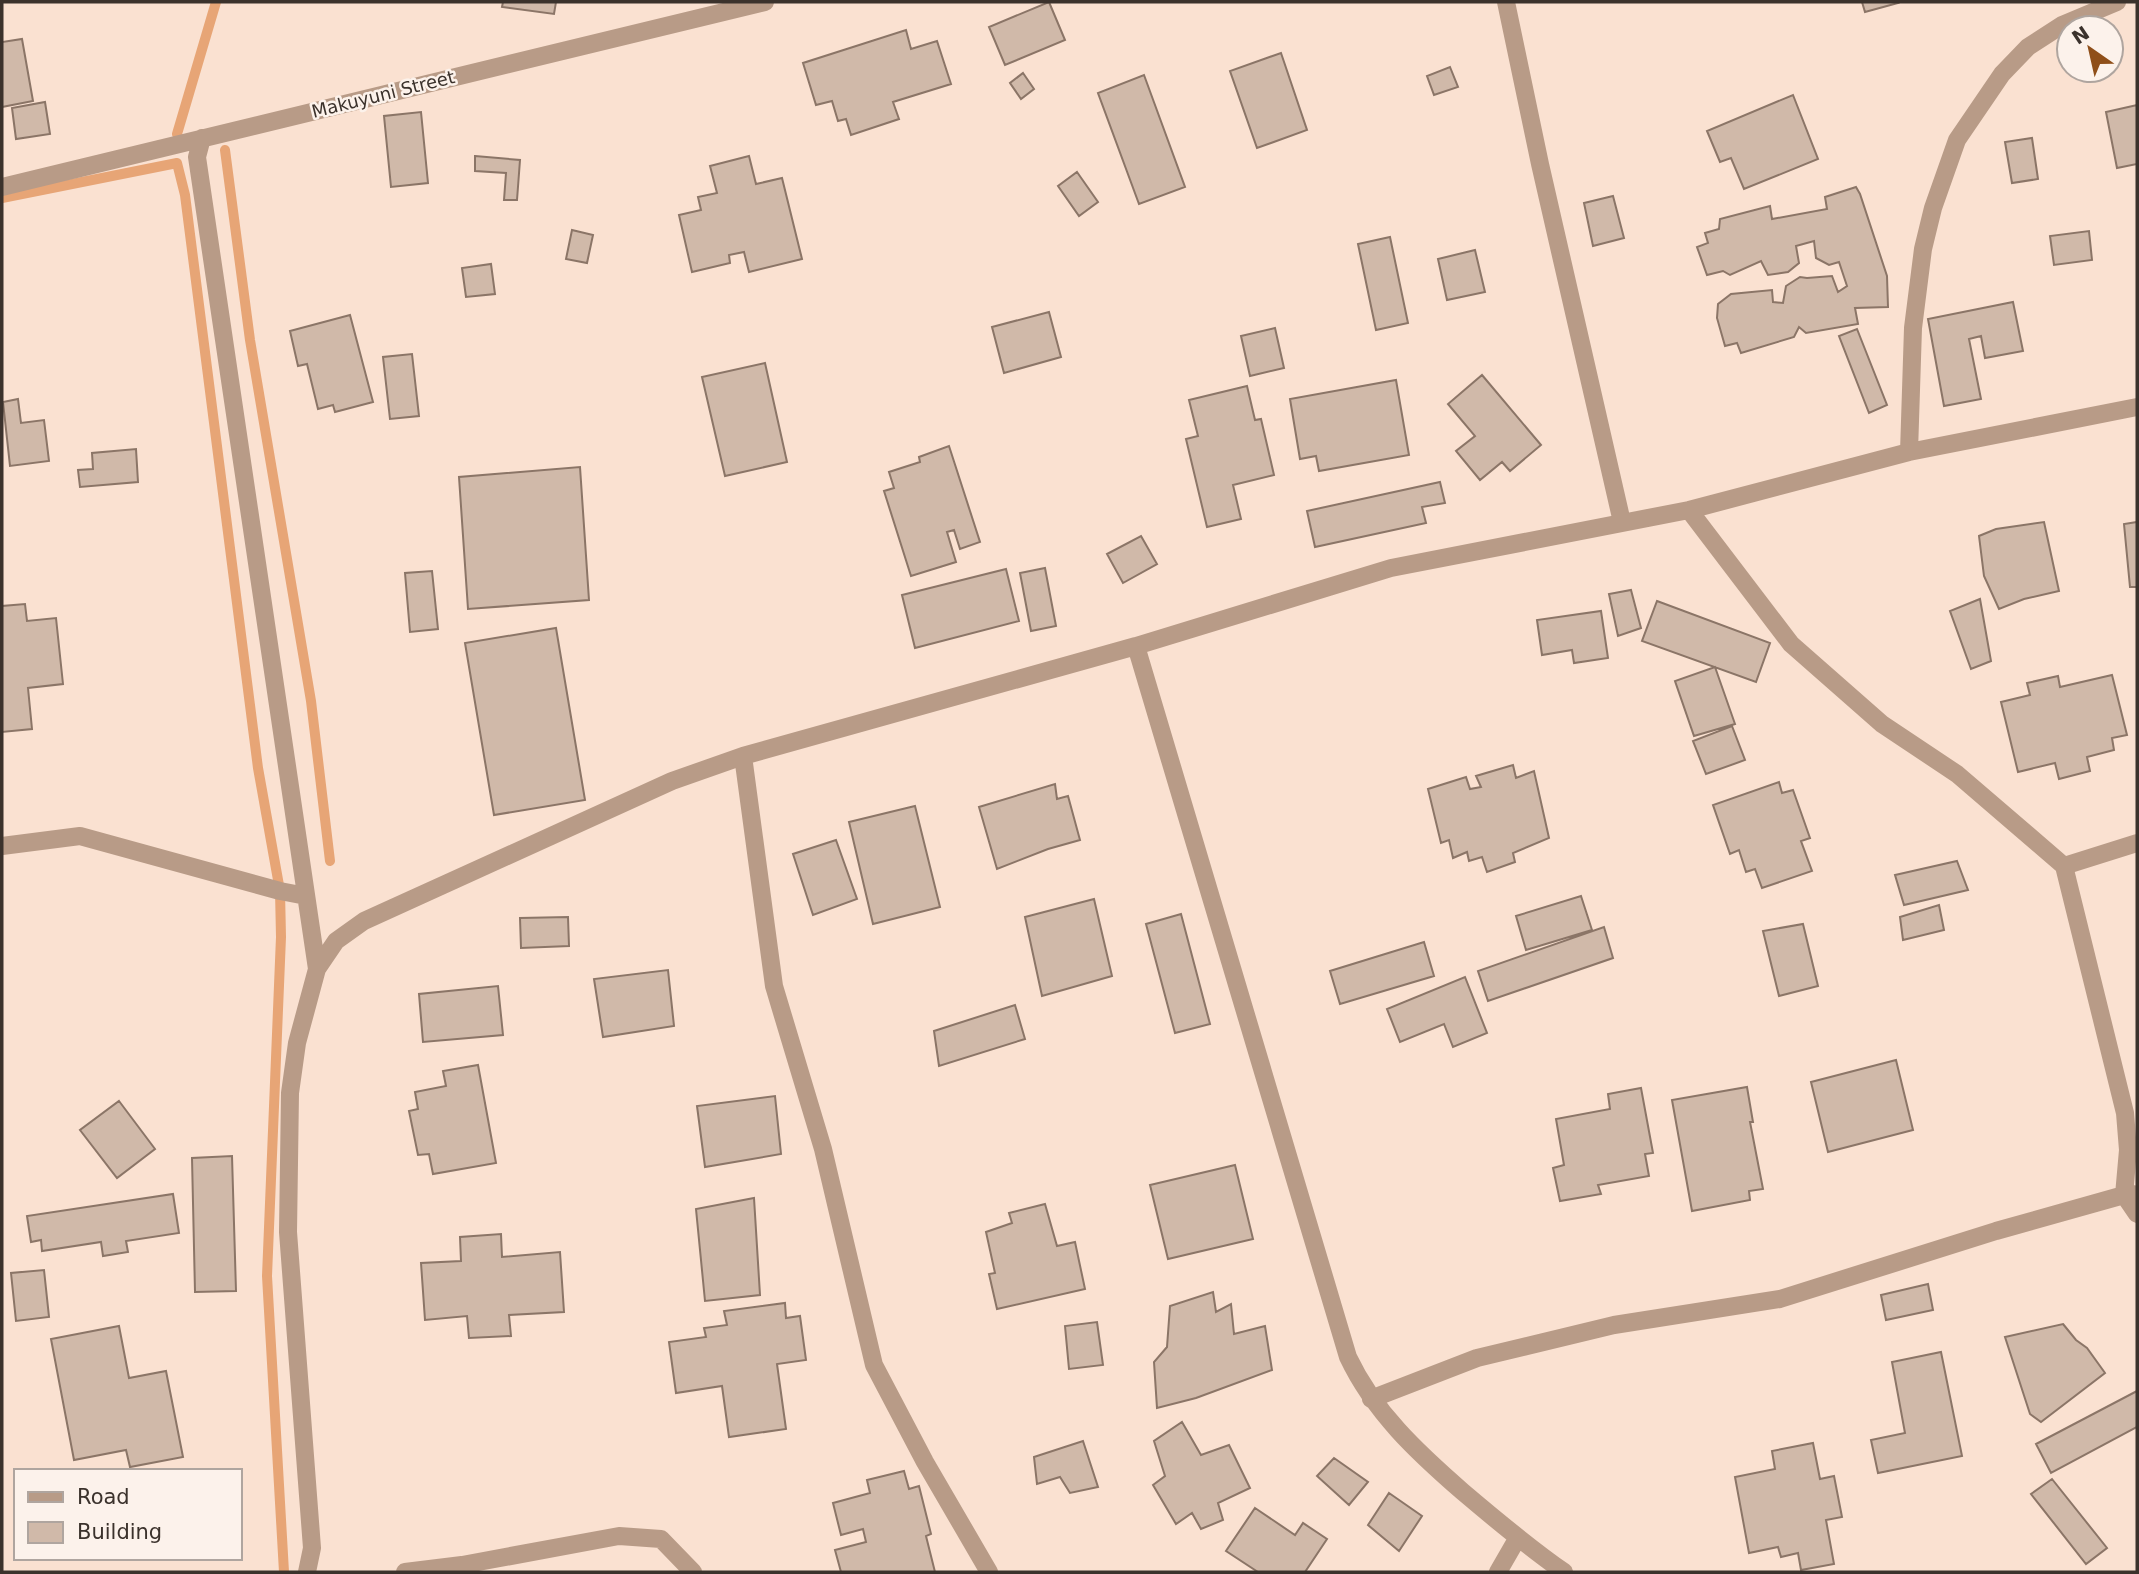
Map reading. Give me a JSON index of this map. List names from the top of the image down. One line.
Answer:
{"streets":{"street":["Makuyuni Street"]},"legend":["Road","Building"],"north":"top left"}
